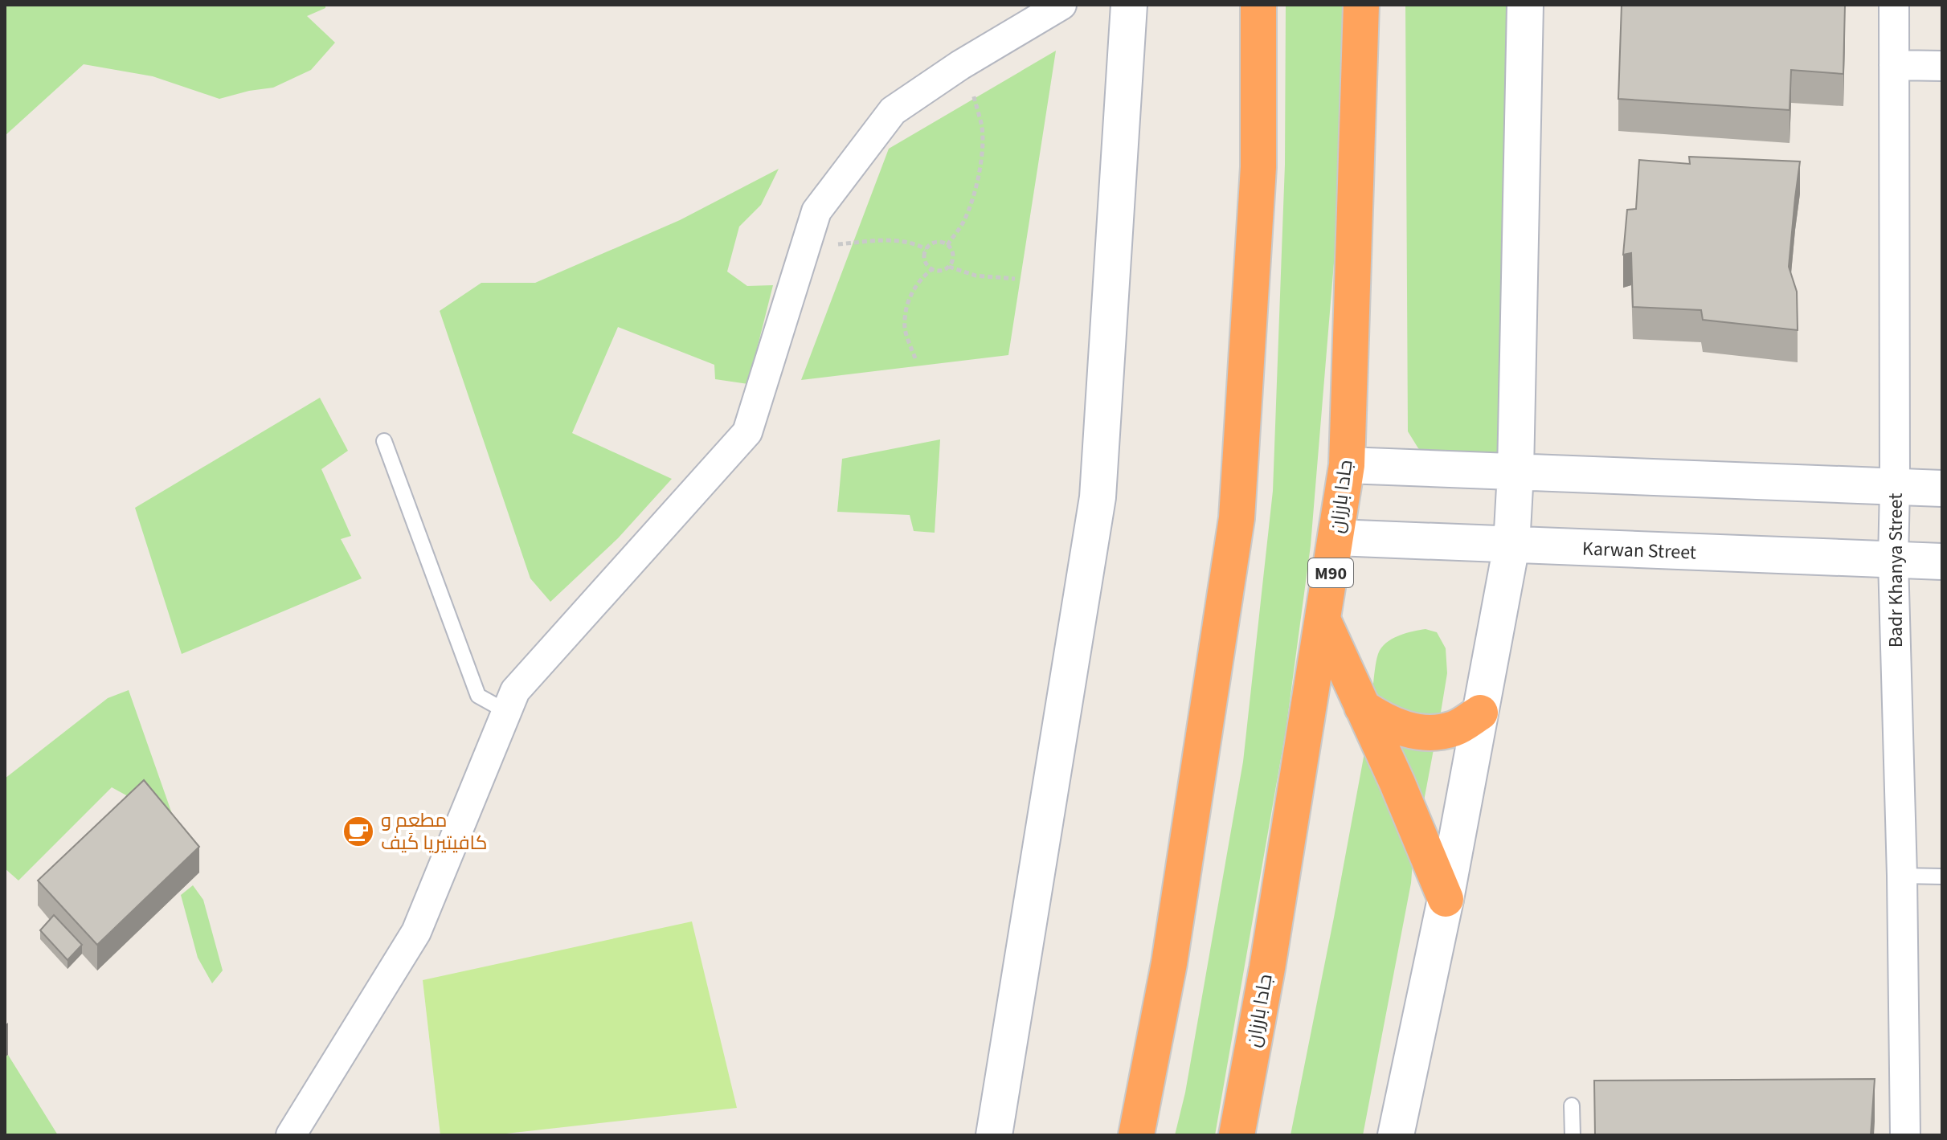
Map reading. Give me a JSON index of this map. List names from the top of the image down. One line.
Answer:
{"streets":{"highway":["جادا بارزان","M90"],"main road":["Karwan Street"],"street":["Badr Khanya Street"]},"crossings":[["جادا بارزان","Karwan Street"],["Karwan Street","Badr Khanya Street"]],"places":{"cafe":["مطعم و كافيتيريا كَيف"]}}
